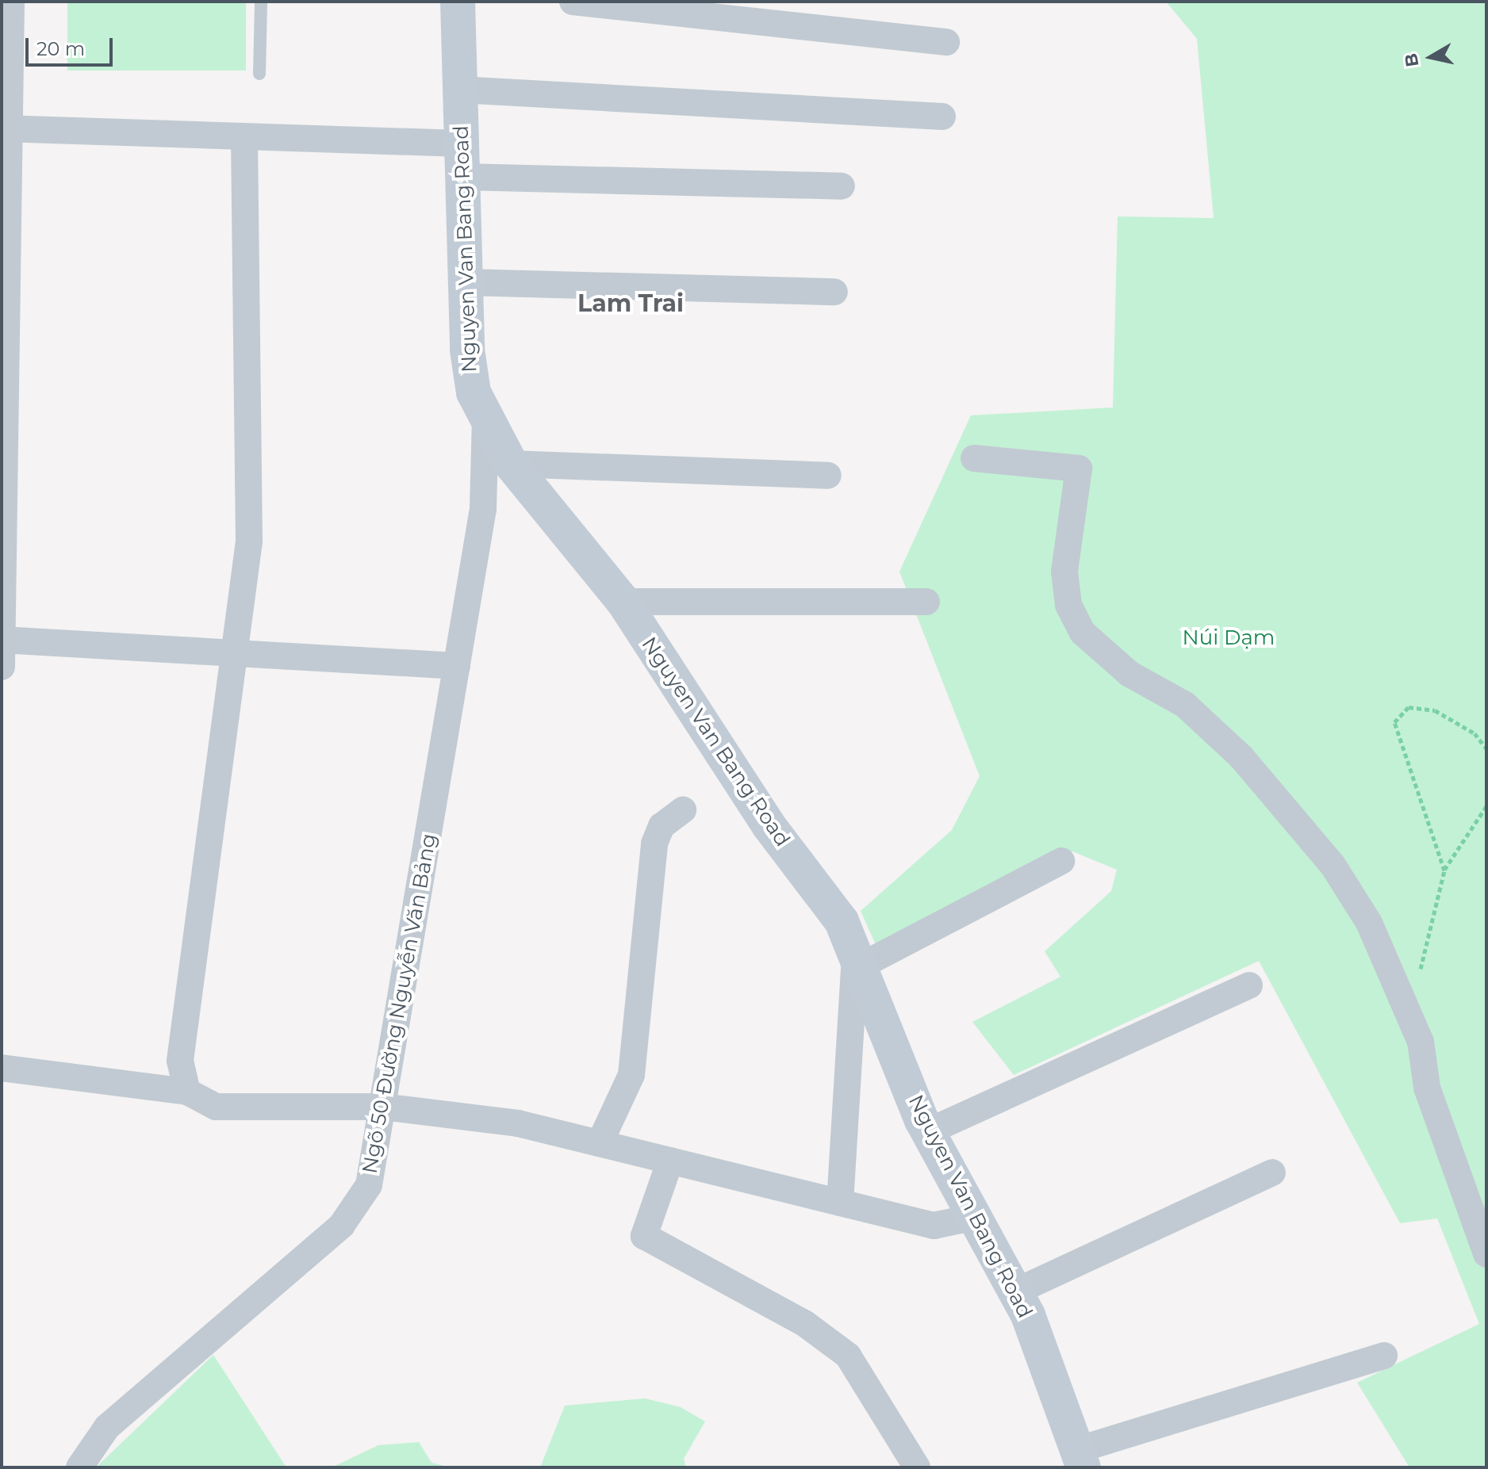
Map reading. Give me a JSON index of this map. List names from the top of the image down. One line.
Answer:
{"streets":{"street":["Nguyen Van Bang Road","Ngõ 50 Đường Nguyễn Văn Bảng"]},"crossings":[["Nguyen Van Bang Road","Ngõ 50 Đường Nguyễn Văn Bảng"]],"districts":["Lam Trai"],"parks":["Núi Dạm"],"scale_bar":"20 m","north":"left"}
